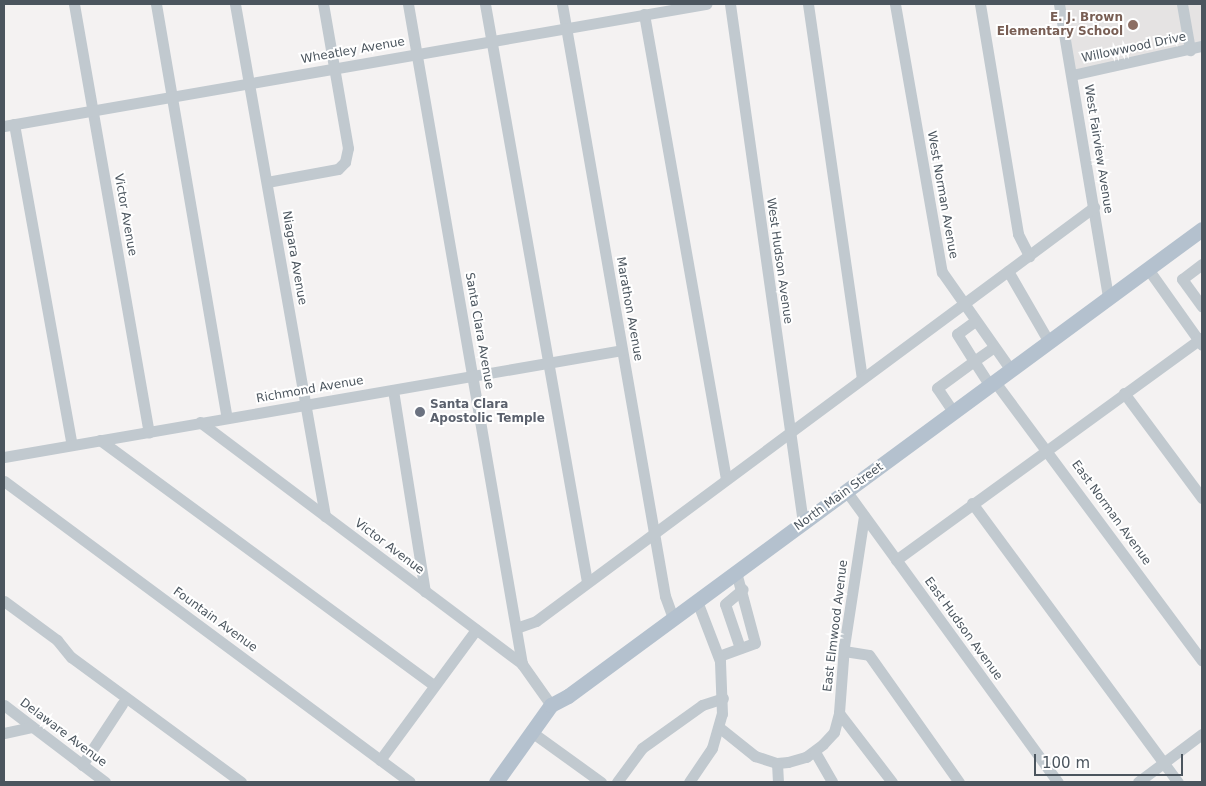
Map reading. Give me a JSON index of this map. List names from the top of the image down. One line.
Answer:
{"streets":{"main road":["North Main Street"],"street":["Willowwood Drive","Wheatley Avenue","West Fairview Avenue","West Norman Avenue","Victor Avenue","Niagara Avenue","West Hudson Avenue","Marathon Avenue","Santa Clara Avenue","Richmond Avenue","East Norman Avenue","Fountain Avenue","East Elmwood Avenue","East Hudson Avenue","Delaware Avenue"]},"crossings":[["Willowwood Drive","West Fairview Avenue"],["Wheatley Avenue","Victor Avenue"],["Wheatley Avenue","Niagara Avenue"],["Wheatley Avenue","Marathon Avenue"],["Wheatley Avenue","Santa Clara Avenue"],["West Fairview Avenue","North Main Street"],["West Norman Avenue","North Main Street"],["West Norman Avenue","East Norman Avenue"],["Victor Avenue","Niagara Avenue"],["Victor Avenue","Santa Clara Avenue"],["Victor Avenue","Richmond Avenue"],["Victor Avenue","North Main Street"],["Niagara Avenue","Richmond Avenue"],["West Hudson Avenue","North Main Street"],["Marathon Avenue","Richmond Avenue"],["Marathon Avenue","North Main Street"],["Santa Clara Avenue","Richmond Avenue"],["North Main Street","East Norman Avenue"],["North Main Street","East Hudson Avenue"],["East Elmwood Avenue","East Hudson Avenue"]],"places":["E. J. Brown Elementary School","Santa Clara Apostolic Temple"],"scale_bar":"100 m"}
